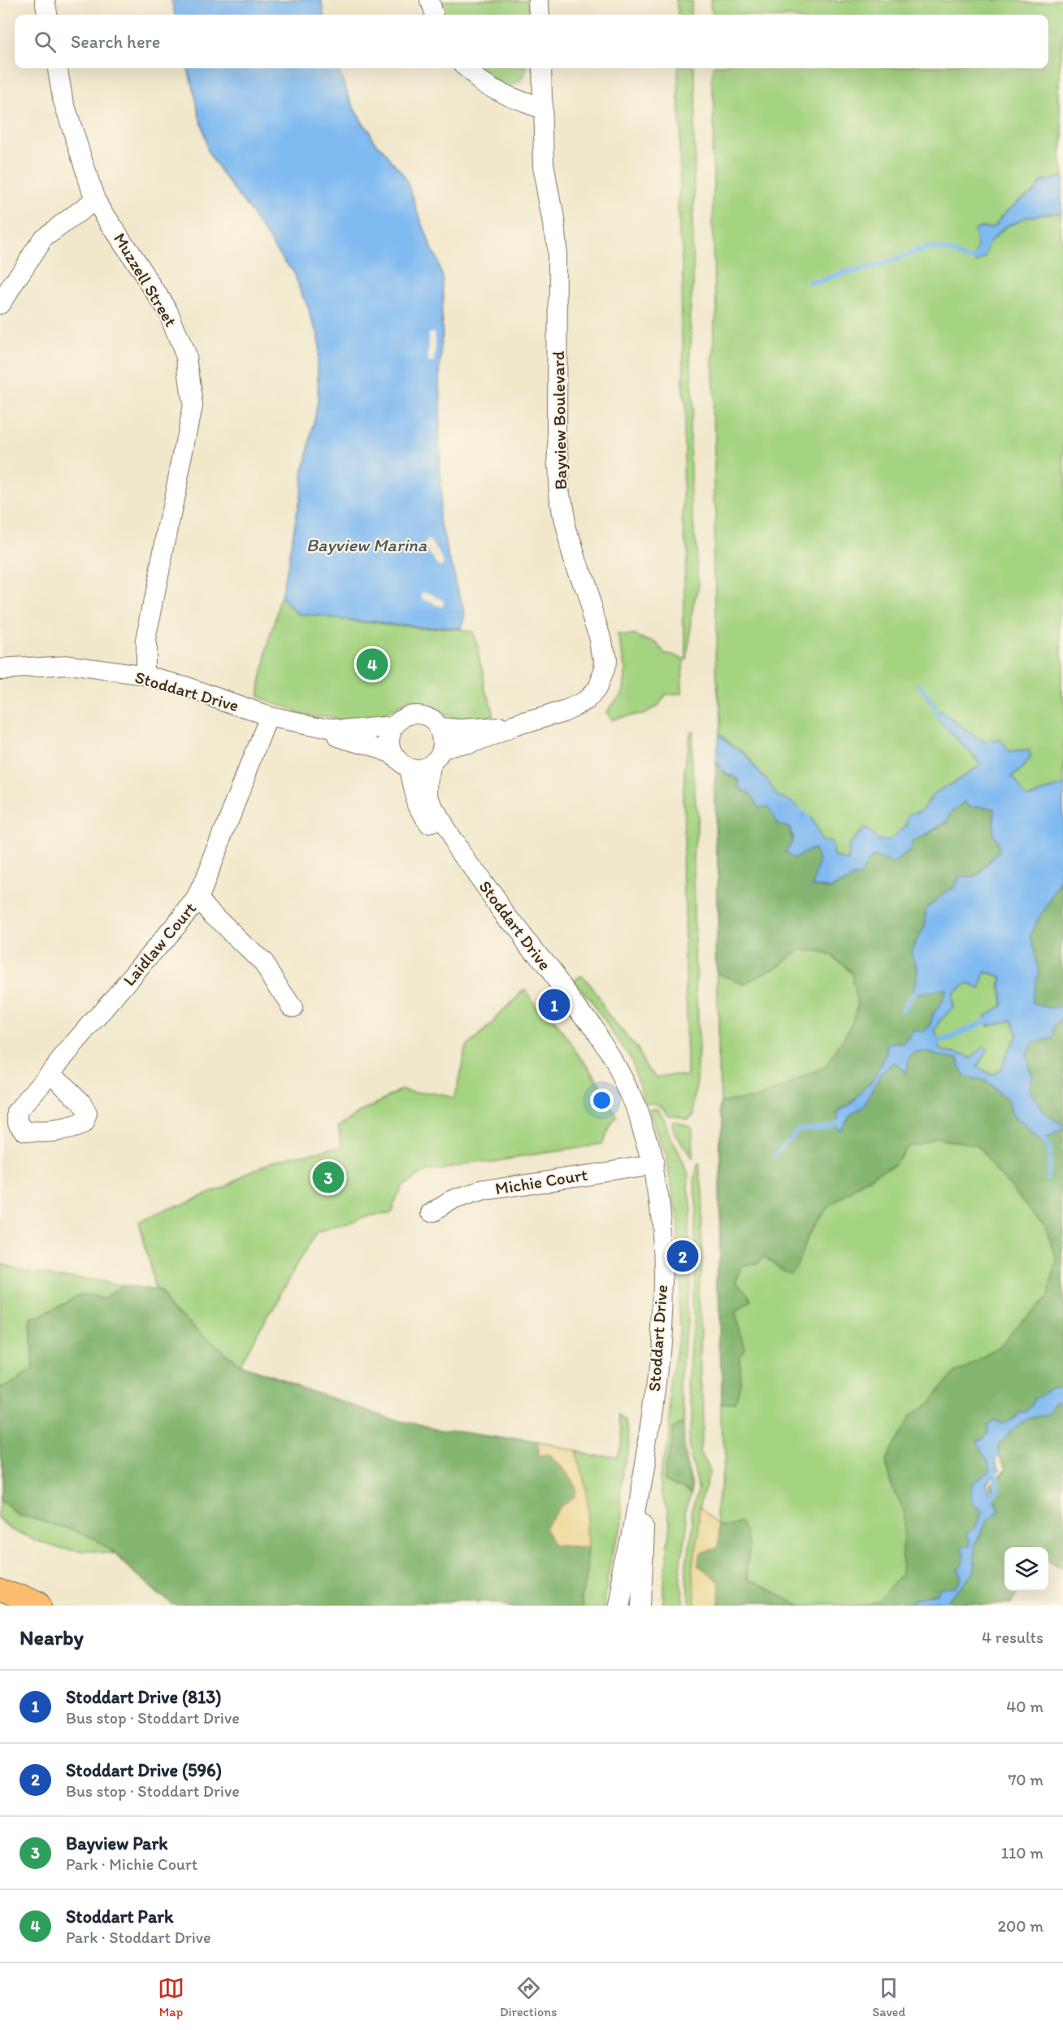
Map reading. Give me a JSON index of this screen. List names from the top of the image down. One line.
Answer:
{"streets":{"street":["Muzzell Street","Bayview Boulevard","Stoddart Drive","Laidlaw Court","Michie Court"]},"crossings":[["Muzzell Street","Stoddart Drive"],["Bayview Boulevard","Stoddart Drive"],["Stoddart Drive","Laidlaw Court"],["Stoddart Drive","Michie Court"]],"water":["Bayview Marina"],"page":{"search":"Search here","pins":["4","1","3","2"],"heading":["Nearby","4 results"],"list":[{"mark":"1","name":"Stoddart Drive (813)","note":"Bus stop · Stoddart Drive","value":"40 m"},{"mark":"2","name":"Stoddart Drive (596)","note":"Bus stop · Stoddart Drive","value":"70 m"},{"mark":"3","name":"Bayview Park","note":"Park · Michie Court","value":"110 m"},{"mark":"4","name":"Stoddart Park","note":"Park · Stoddart Drive","value":"200 m"}],"nav":["Map","Directions","Saved"]}}
